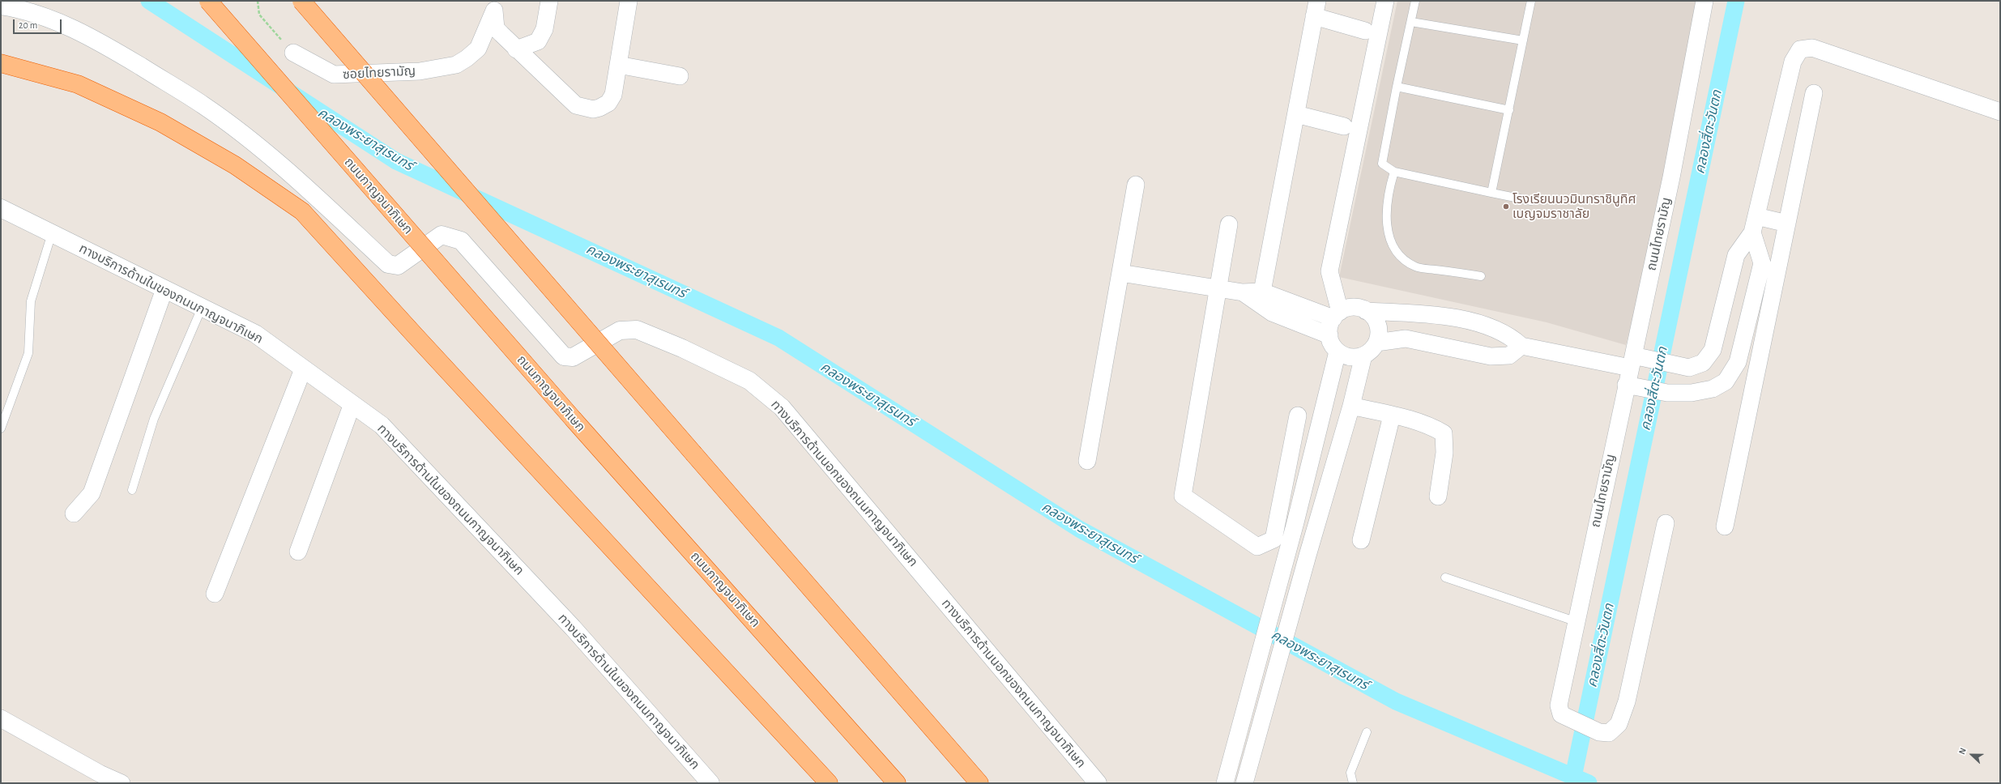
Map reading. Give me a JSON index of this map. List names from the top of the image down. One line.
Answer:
{"streets":{"highway":["ถนนกาญจนาภิเษก"],"main road":["ทางบริการด้านในของถนนกาญจนาภิเษก","ทางบริการด้านนอกของถนนกาญจนาภิเษก"],"street":["ซอยไทยรามัญ","ถนนไทยรามัญ"]},"water":["คลองสี่ตะวันตก","คลองพระยาสุเรนทร์"],"places":["โรงเรียนนวมินทราชินูทิศ เบญจมราชาลัย"],"scale_bar":"20 m","north":"left"}
